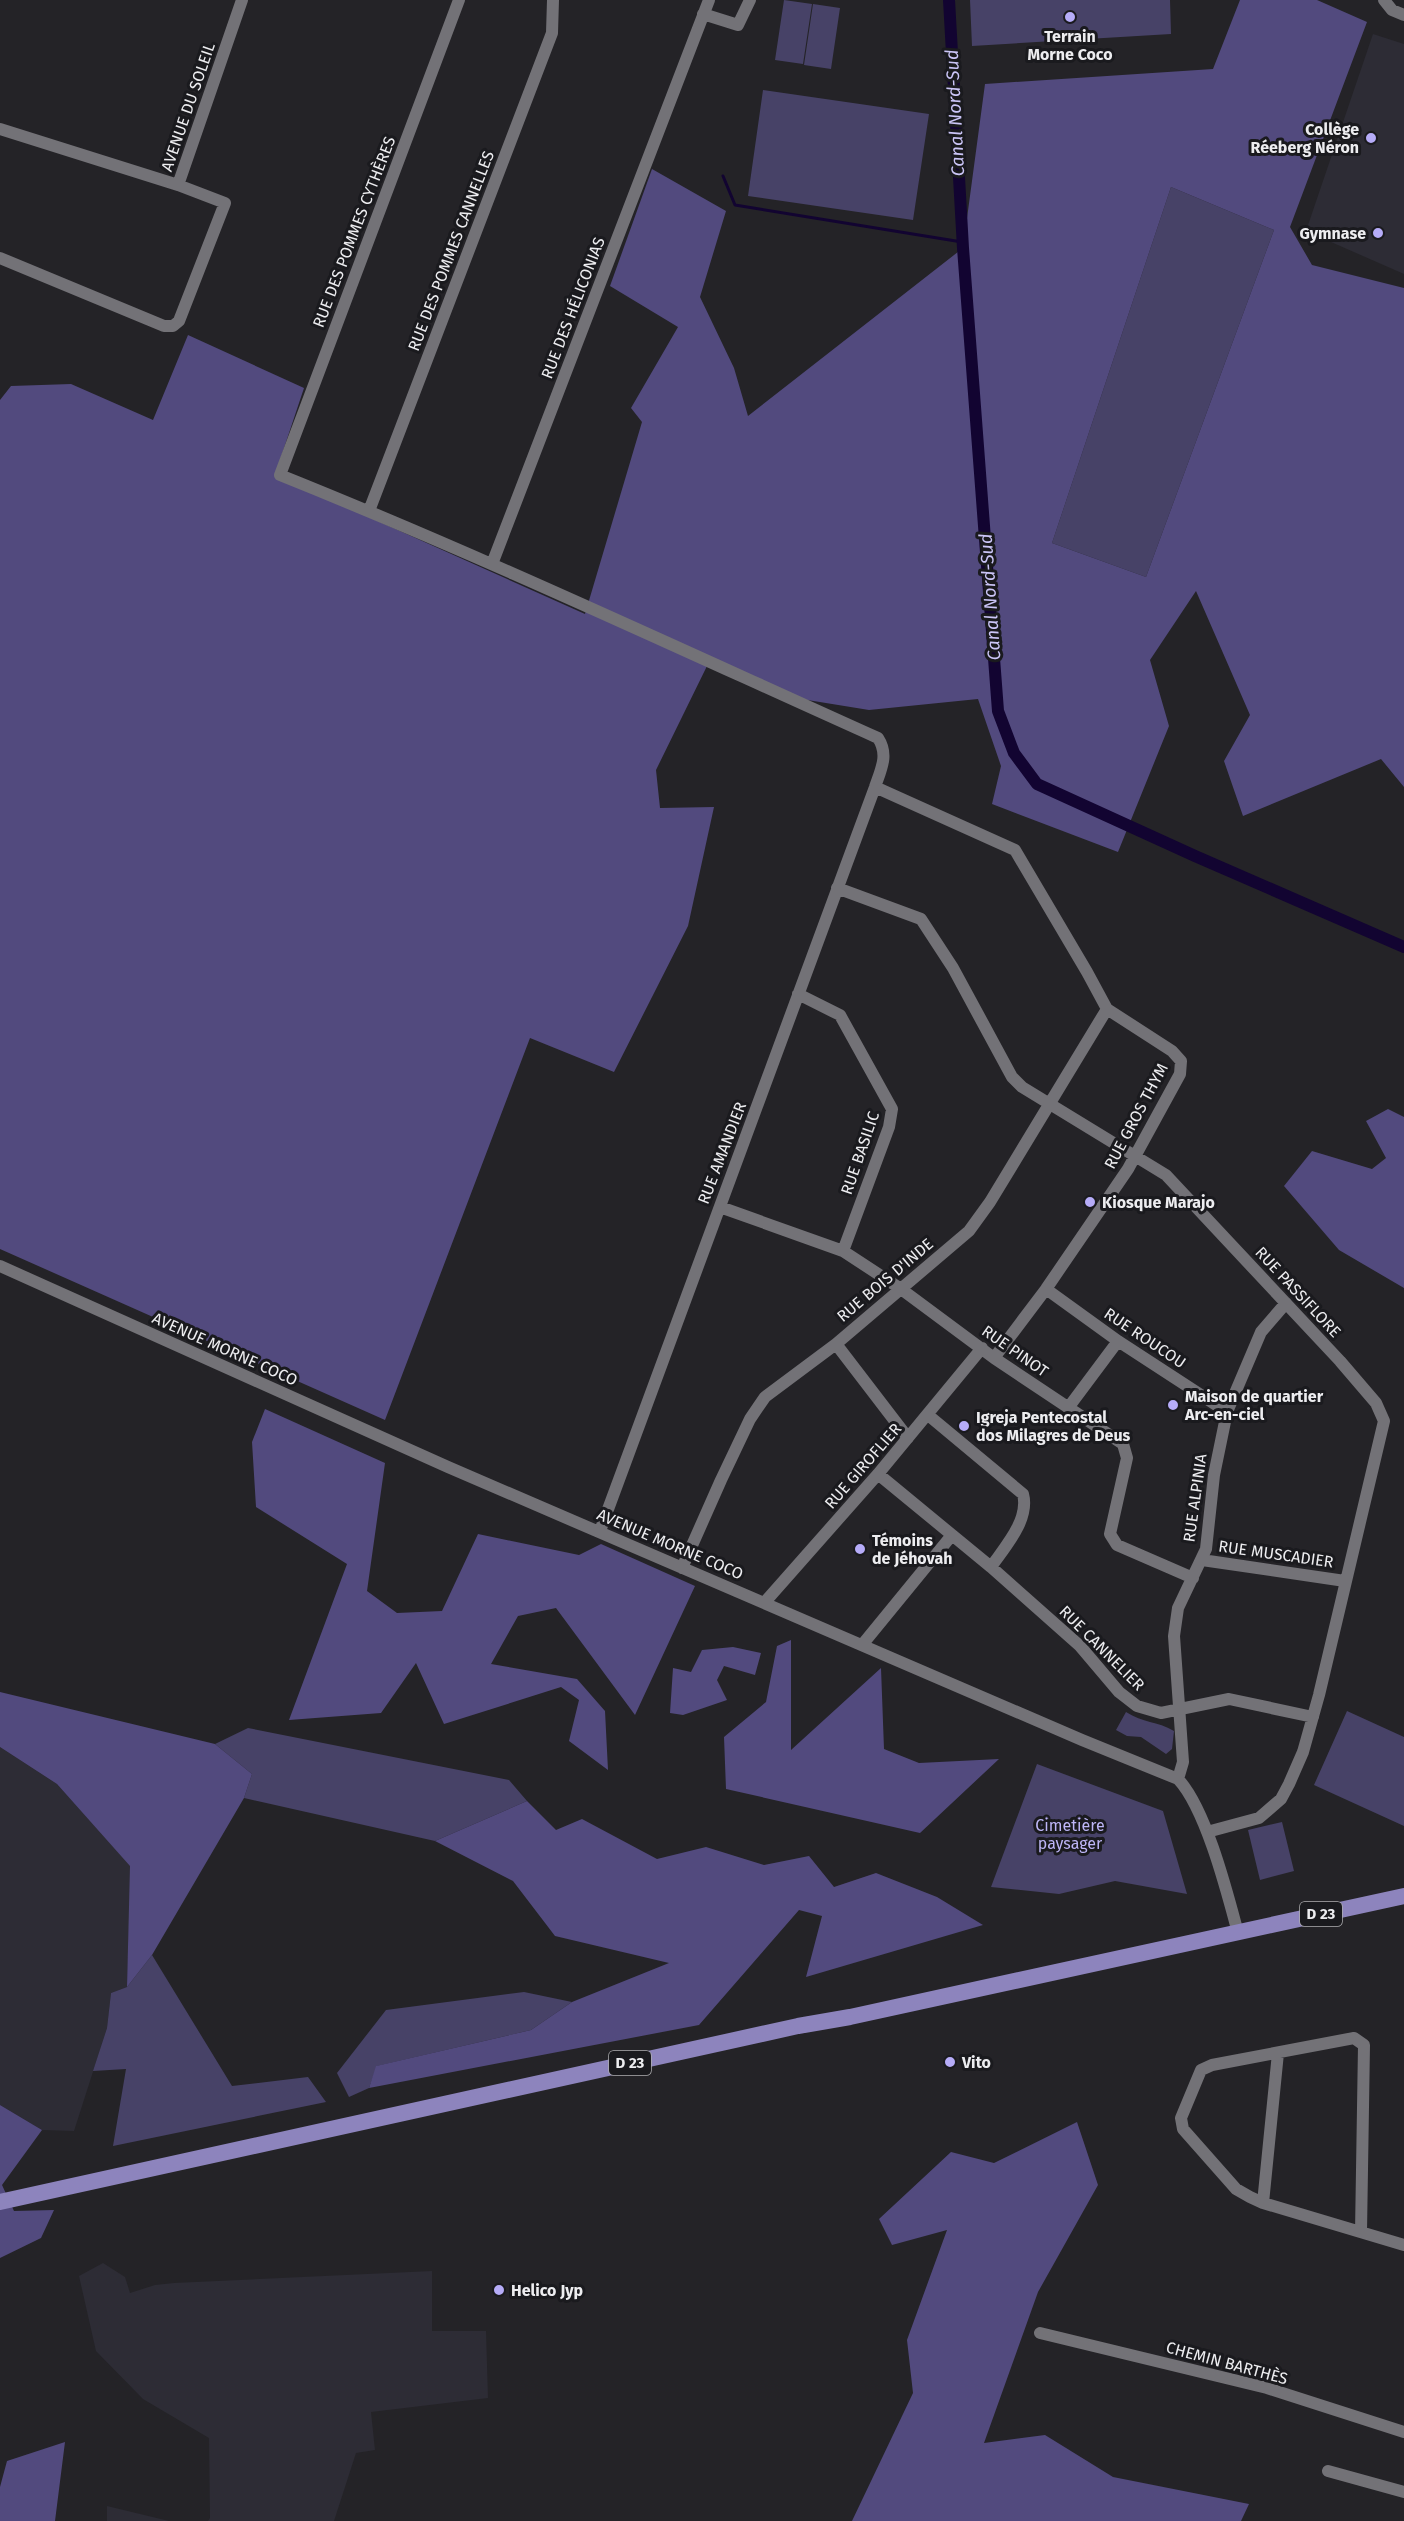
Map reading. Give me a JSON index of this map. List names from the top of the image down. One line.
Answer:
{"streets":{"main road":["D 23"],"street":["AVENUE DU SOLEIL","RUE DES POMMES CYTHÈRES","RUE DES POMMES CANNELLES","RUE DES HÉLICONIAS","RUE GROS THYM","RUE AMANDIER","RUE BASILIC","RUE BOIS D'INDE","RUE PASSIFLORE","RUE ROUCOU","AVENUE MORNE COCO","RUE PINOT","RUE GIROFLIER","RUE ALPINIA","RUE MUSCADIER","RUE CANNELIER","CHEMIN BARTHÈS"]},"crossings":[["RUE DES POMMES CYTHÈRES","RUE AMANDIER"],["RUE DES POMMES CANNELLES","RUE AMANDIER"],["RUE DES HÉLICONIAS","RUE AMANDIER"],["RUE GROS THYM","RUE AMANDIER"],["RUE GROS THYM","RUE BOIS D'INDE"],["RUE GROS THYM","RUE PASSIFLORE"],["RUE GROS THYM","RUE ROUCOU"],["RUE GROS THYM","RUE PINOT"],["RUE AMANDIER","RUE BASILIC"],["RUE AMANDIER","RUE PASSIFLORE"],["RUE AMANDIER","AVENUE MORNE COCO"],["RUE AMANDIER","RUE PINOT"],["RUE BASILIC","RUE PINOT"],["RUE BOIS D'INDE","RUE PASSIFLORE"],["RUE BOIS D'INDE","AVENUE MORNE COCO"],["RUE BOIS D'INDE","RUE PINOT"],["RUE PASSIFLORE","RUE ALPINIA"],["RUE PASSIFLORE","RUE MUSCADIER"],["RUE PASSIFLORE","RUE CANNELIER"],["RUE ROUCOU","RUE ALPINIA"],["AVENUE MORNE COCO","RUE GIROFLIER"],["AVENUE MORNE COCO","RUE ALPINIA"],["RUE PINOT","RUE GIROFLIER"],["RUE PINOT","RUE ALPINIA"],["RUE GIROFLIER","RUE CANNELIER"],["RUE ALPINIA","RUE MUSCADIER"],["RUE ALPINIA","RUE CANNELIER"]],"water":["Canal Nord-Sud"],"parks":["Cimetière paysager"],"places":["Terrain Morne Coco","Collège Réeberg Néron","Gymnase","Kiosque Marajo","Maison de quartier Arc-en-ciel","Igreja Pentecostal dos Milagres de Deus","Témoins de Jéhovah","Vito","Helico Jyp"]}
